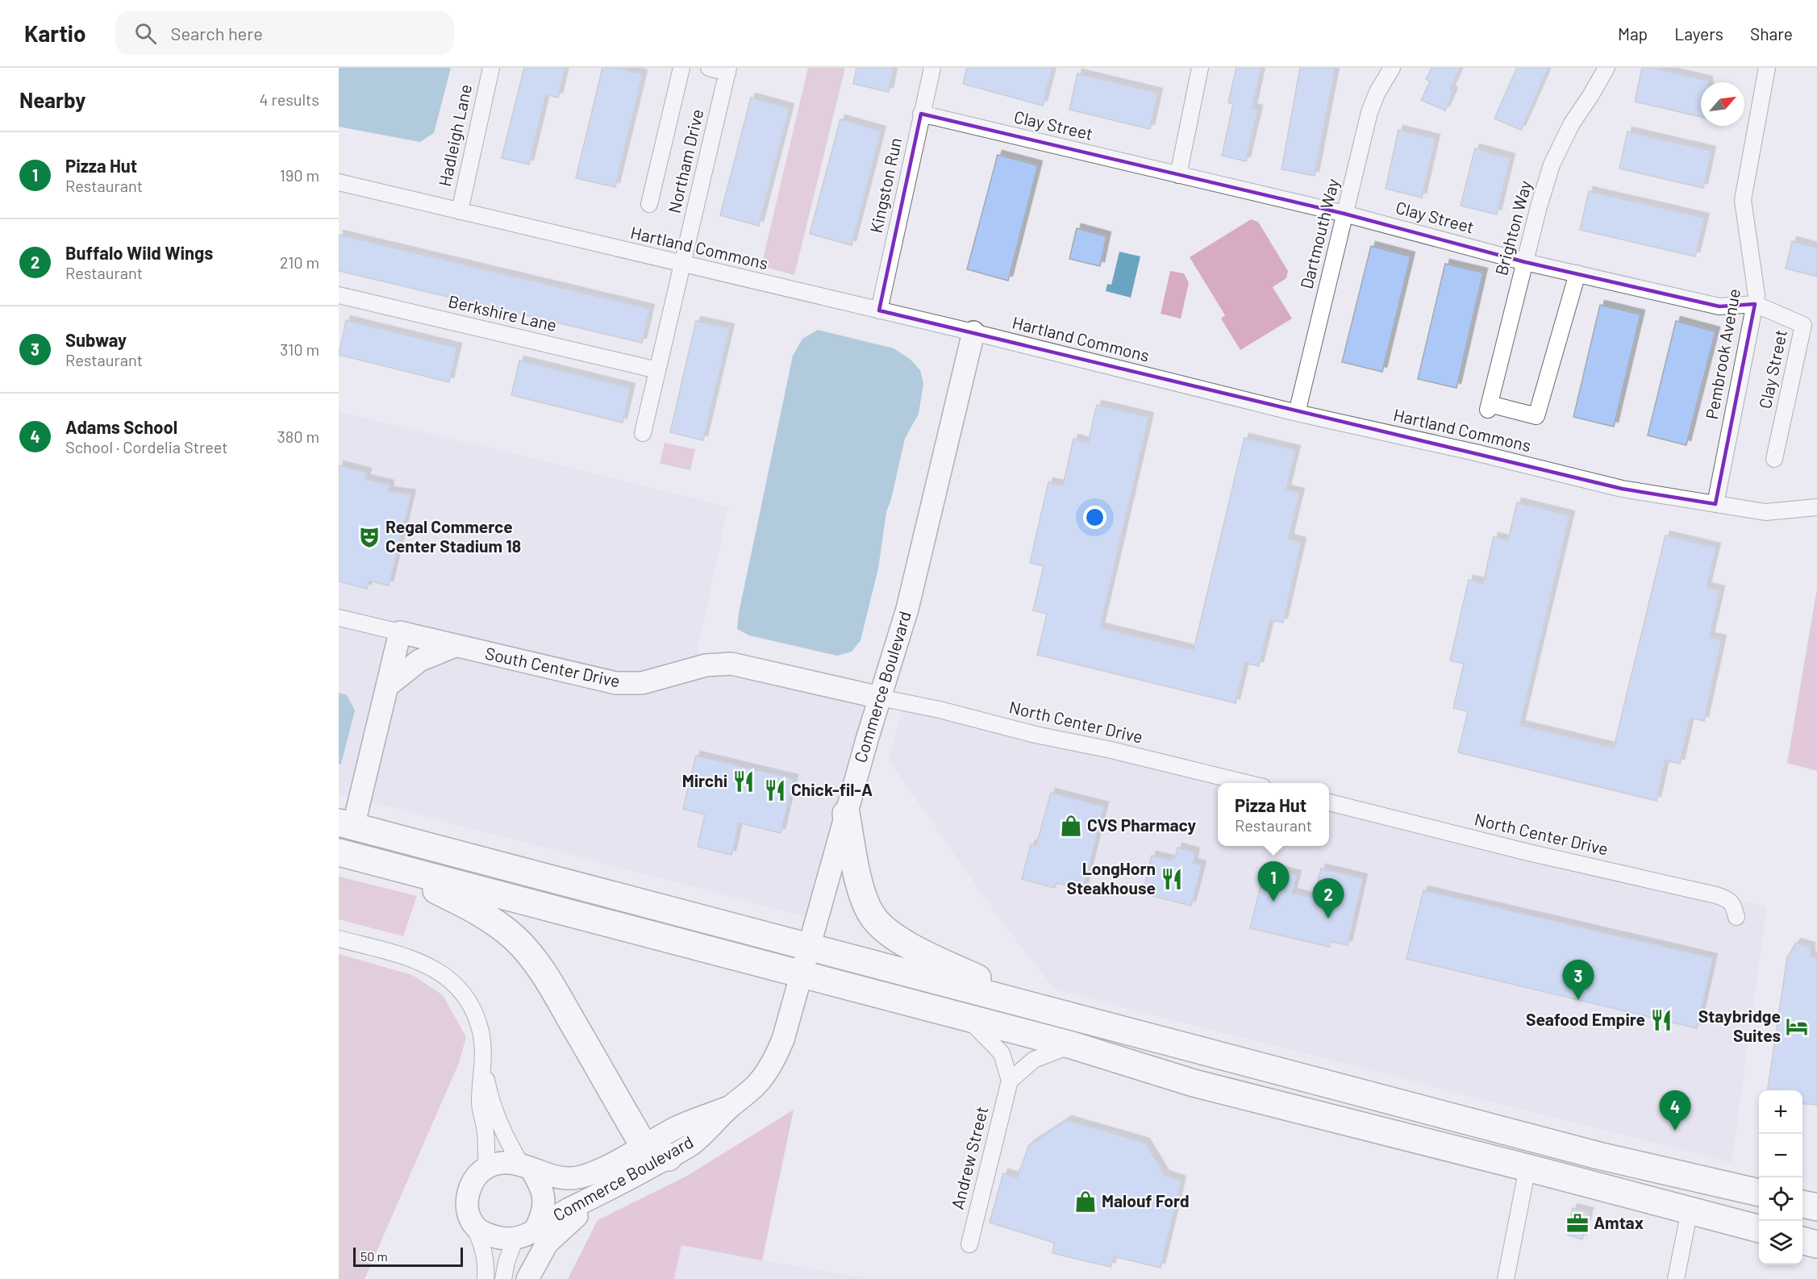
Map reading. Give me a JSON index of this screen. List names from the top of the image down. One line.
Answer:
{"streets":{"street":["Clay Street","Hadleigh Lane","Northam Drive","Kingston Run","Brighton Way","Dartmouth Way","Hartland Commons","Berkshire Lane","Pembrook Avenue","South Center Drive","Commerce Boulevard","North Center Drive","Andrew Street"]},"crossings":[["Clay Street","Kingston Run"],["Clay Street","Brighton Way"],["Clay Street","Dartmouth Way"],["Clay Street","Pembrook Avenue"],["Hadleigh Lane","Hartland Commons"],["Northam Drive","Hartland Commons"],["Northam Drive","Berkshire Lane"],["Kingston Run","Hartland Commons"],["Dartmouth Way","Hartland Commons"],["Hartland Commons","Pembrook Avenue"],["Hartland Commons","Commerce Boulevard"],["South Center Drive","Commerce Boulevard"],["South Center Drive","North Center Drive"],["Commerce Boulevard","North Center Drive"]],"places":{"theatre":["Regal Commerce Center Stadium 18"],"restaurant":["Mirchi","Chick-fil-A","LongHorn Steakhouse","Seafood Empire"],"shop":["CVS Pharmacy","Malouf Ford"],"hotel":["Staybridge Suites"],"office":["Amtax"]},"scale_bar":"50 m","north":"top right","page":{"header":"Kartio","search":"Search here","nav":["Map","Layers","Share"],"heading":["Nearby","4 results"],"list":[{"mark":"1","name":"Pizza Hut","note":"Restaurant","value":"190 m"},{"mark":"2","name":"Buffalo Wild Wings","note":"Restaurant","value":"210 m"},{"mark":"3","name":"Subway","note":"Restaurant","value":"310 m"},{"mark":"4","name":"Adams School","note":"School · Cordelia Street","value":"380 m"}],"popup":["Pizza Hut","Restaurant"],"pins":["1","2","3","4"],"map_buttons":["+","−"],"scale":"50 m"}}
